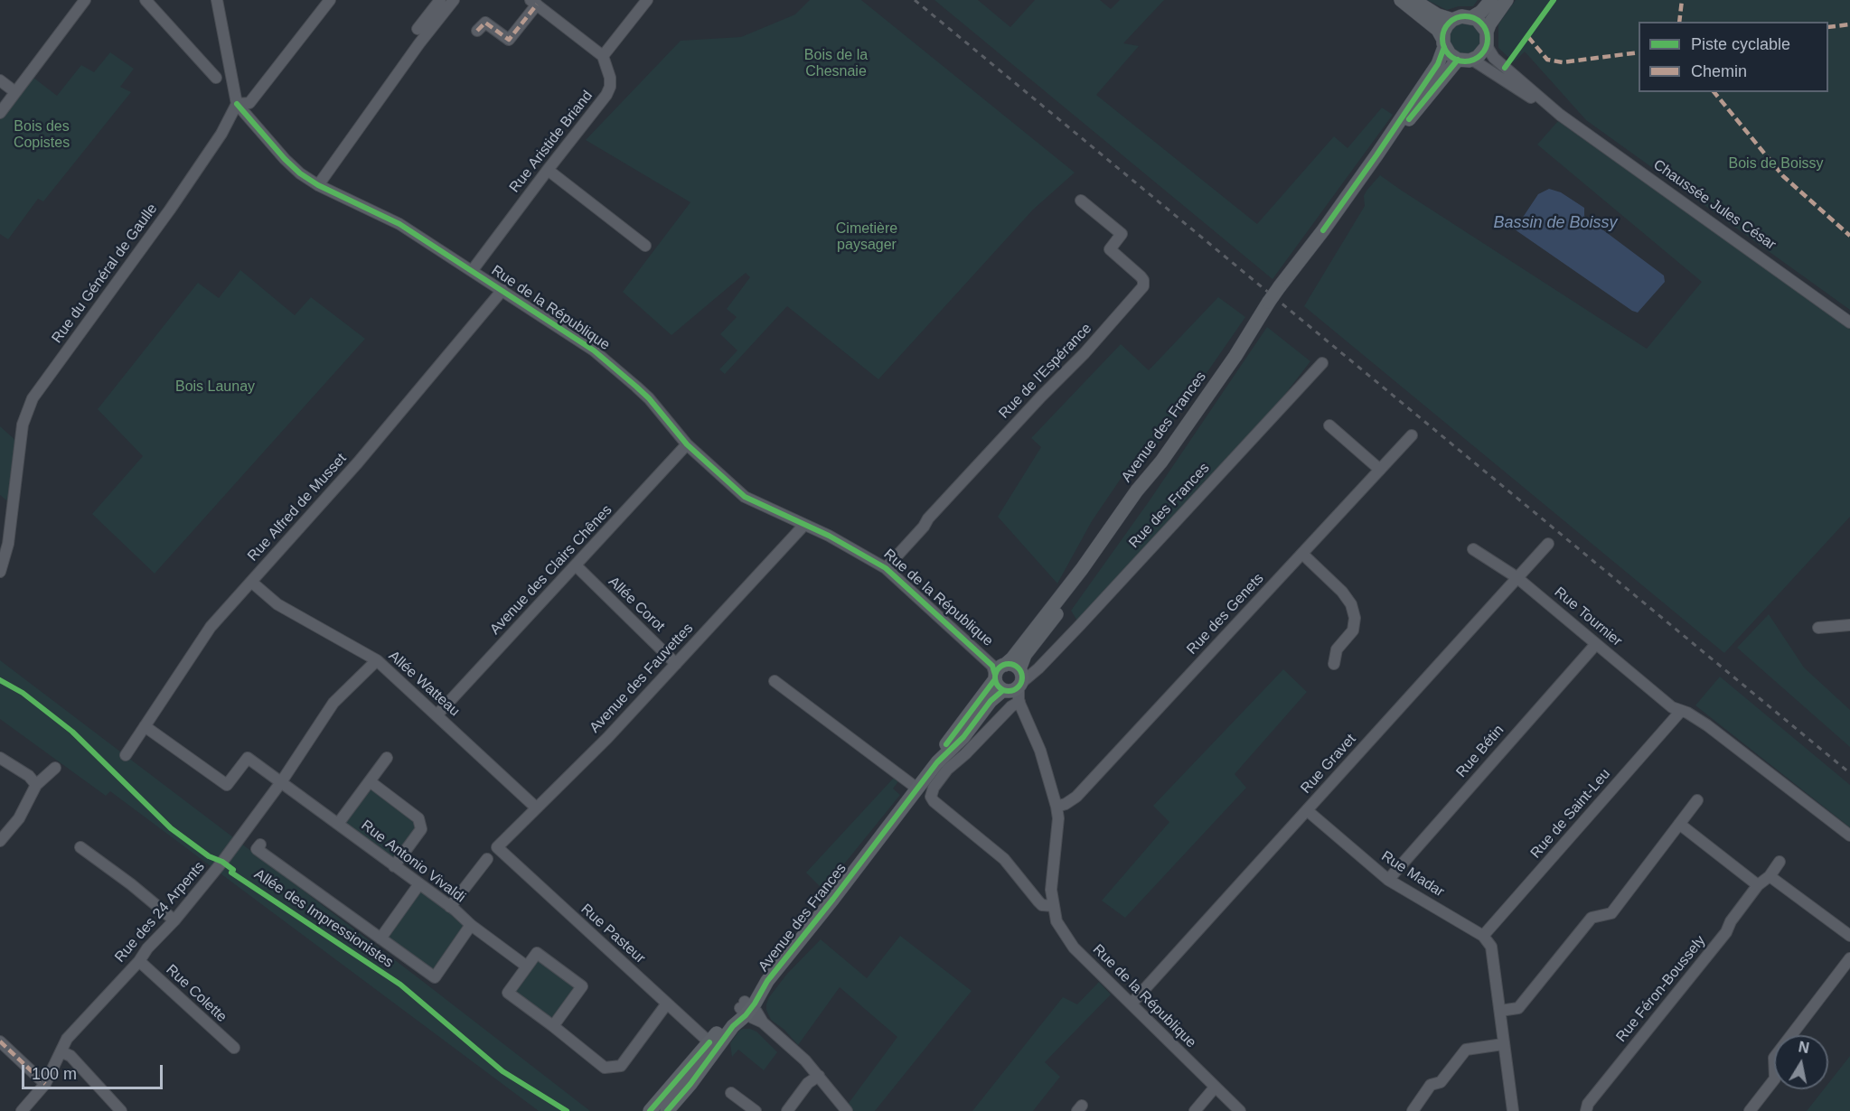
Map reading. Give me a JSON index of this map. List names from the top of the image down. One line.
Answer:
{"streets":{"main road":["Avenue des Frances"],"street":["Rue Aristide Briand","Chaussée Jules César","Rue du Général de Gaulle","Rue de la République","Rue de l'Espérance","Rue des Frances","Rue Alfred de Musset","Avenue des Clairs Chênes","Allée Corot","Rue des Genets","Rue Tournier","Avenue des Fauvettes","Allée Watteau","Rue Bétin","Rue Gravet","Rue de Saint-Leu","Rue Antonio Vivaldi","Rue Madar","Rue des 24 Arpents","Rue Pasteur","Rue Féron-Boussely","Rue Colette"],"cycle path":["Allée des Impressionistes"]},"crossings":[["Rue Aristide Briand","Rue de la République"],["Rue du Général de Gaulle","Rue de la République"],["Rue de la République","Rue de l'Espérance"],["Rue de la République","Avenue des Frances"],["Rue de la République","Rue des Frances"],["Rue de la République","Rue Alfred de Musset"],["Rue de la République","Avenue des Clairs Chênes"],["Rue de la République","Rue des Genets"],["Rue de la République","Avenue des Fauvettes"],["Rue de la République","Rue Gravet"],["Avenue des Frances","Rue des Frances"],["Avenue des Frances","Rue Pasteur"],["Rue Alfred de Musset","Allée Watteau"],["Rue Alfred de Musset","Rue Antonio Vivaldi"],["Avenue des Clairs Chênes","Allée Corot"],["Avenue des Clairs Chênes","Allée Watteau"],["Allée Corot","Avenue des Fauvettes"],["Rue Tournier","Rue Bétin"],["Rue Tournier","Rue Gravet"],["Rue Tournier","Rue de Saint-Leu"],["Avenue des Fauvettes","Allée Watteau"],["Avenue des Fauvettes","Rue Pasteur"],["Allée Watteau","Rue des 24 Arpents"],["Rue Bétin","Rue Madar"],["Rue Gravet","Rue Madar"],["Rue de Saint-Leu","Rue Madar"],["Rue Antonio Vivaldi","Rue des 24 Arpents"],["Rue des 24 Arpents","Rue Colette"]],"water":["Bassin de Boissy"],"parks":["Bois de la Chesnaie","Bois des Copistes","Bois de Boissy","Cimetière paysager","Bois Launay"],"legend":["Piste cyclable","Chemin"],"scale_bar":"100 m","north":"top"}
